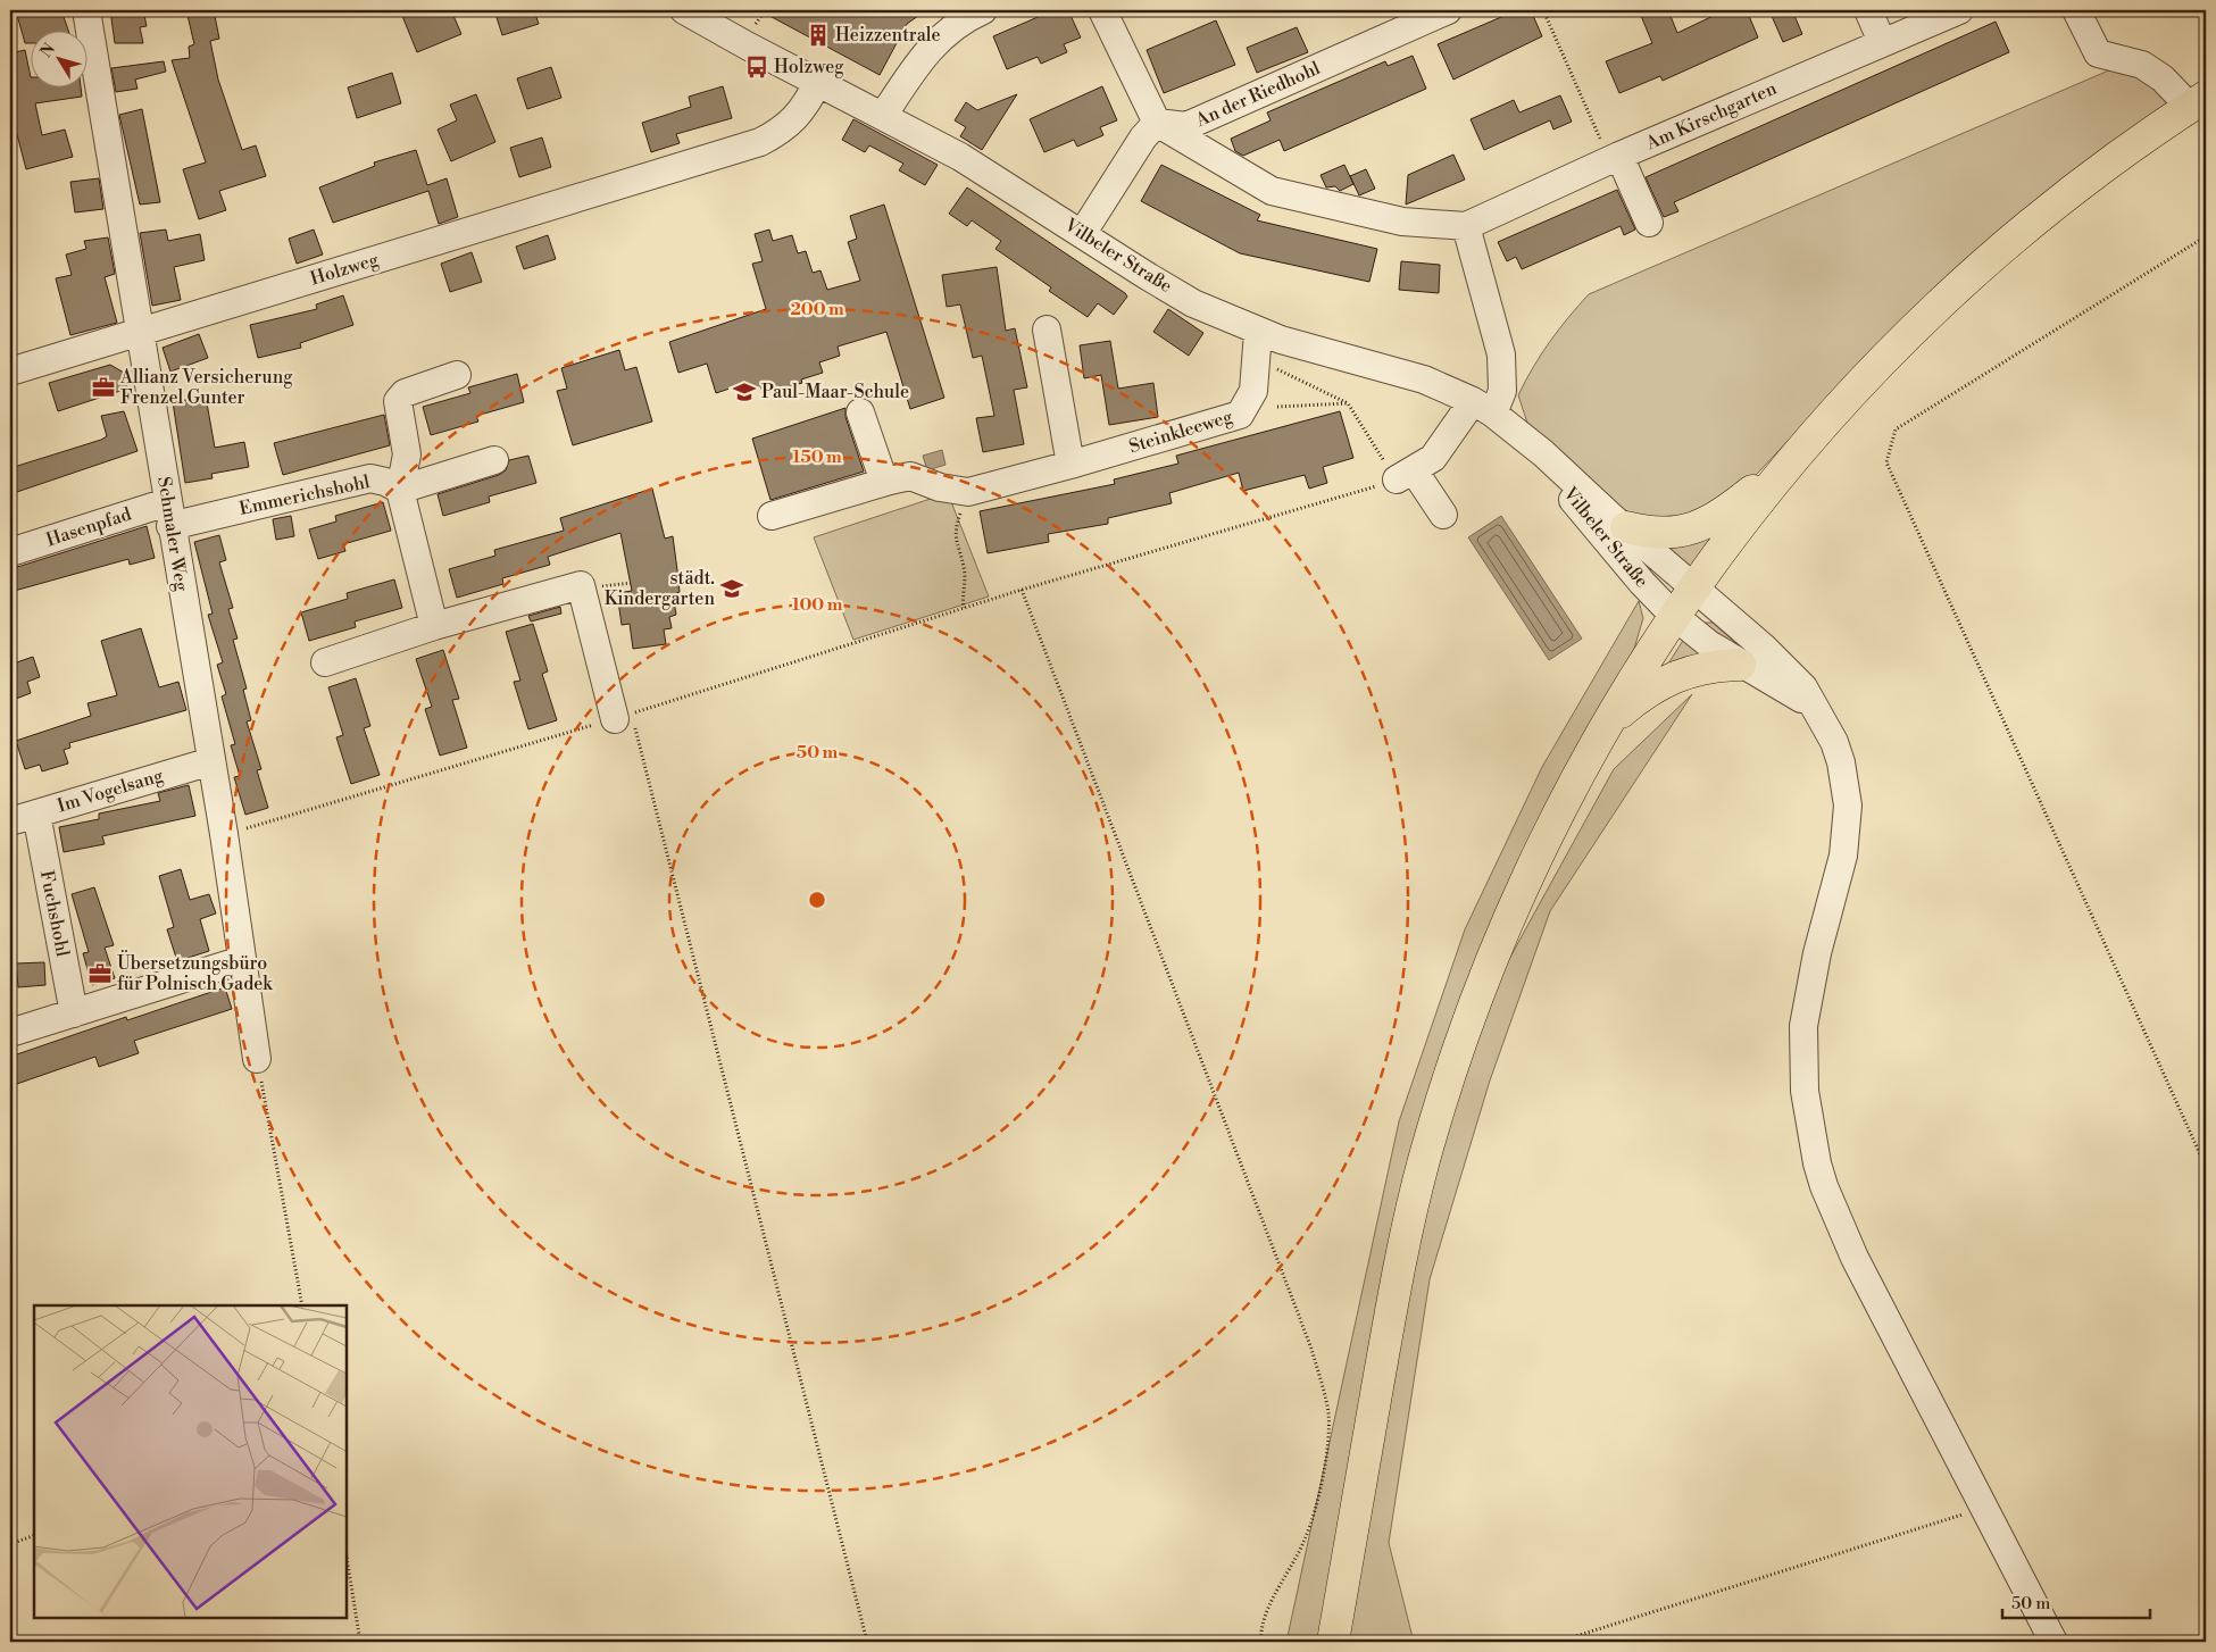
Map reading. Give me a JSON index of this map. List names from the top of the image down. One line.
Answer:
{"streets":{"street":["An der Riedhohl","Am Kirschgarten","Vilbeler Straße","Holzweg","Steinkleeweg","Emmerichshohl","Hasenpfad","Schmaler Weg","Im Vogelsang","Fuchshohl"]},"crossings":[["An der Riedhohl","Am Kirschgarten"],["Vilbeler Straße","Holzweg"],["Vilbeler Straße","Steinkleeweg"],["Holzweg","Schmaler Weg"],["Emmerichshohl","Hasenpfad"],["Emmerichshohl","Schmaler Weg"],["Hasenpfad","Schmaler Weg"],["Schmaler Weg","Im Vogelsang"],["Im Vogelsang","Fuchshohl"]],"places":{"building":["Heizzentrale"],"bus stop":["Holzweg"],"office":["Allianz Versicherung Frenzel Gunter","Übersetzungsbüro für Polnisch Gadek"],"school or university":["Paul-Maar-Schule","städt. Kindergarten"]},"scale_bar":"50 m","north":"top left","rings":["200 m","150 m","100 m","50 m"]}
